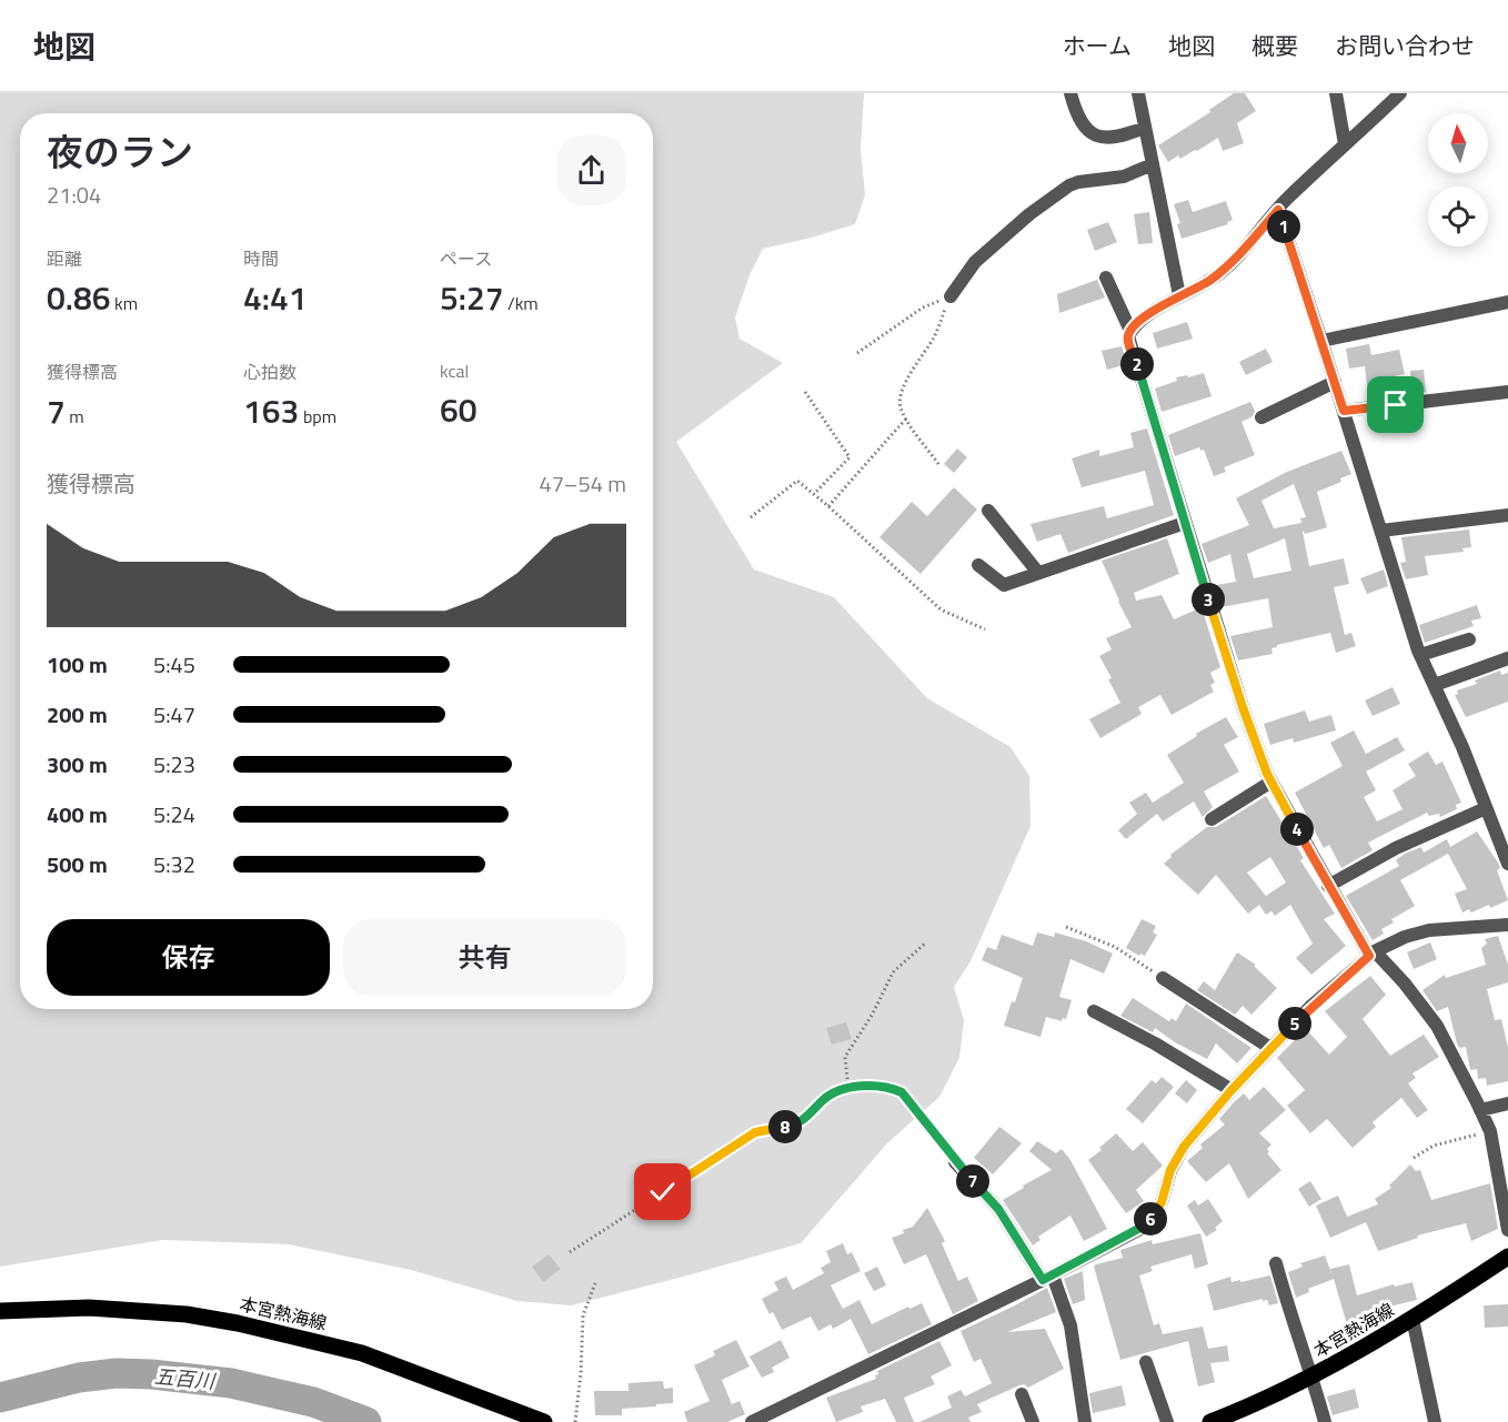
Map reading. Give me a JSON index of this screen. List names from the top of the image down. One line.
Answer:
{"streets":{"main road":["本宮熱海線"]},"water":["五百川"],"north":"top","page":{"header":"地図","nav":["ホーム","地図","概要","お問い合わせ"],"heading":["夜のラン","21:04"],"pins":["1","2","3","4","5","8","7","6"],"stats":[["距離","0.86 km"],["時間","4:41"],["ペース","5:27 /km"],["獲得標高","7 m"],["心拍数","163 bpm"],["kcal","60"]],"chart":["獲得標高","47–54 m"],"list":[{"name":"100 m","note":"5:45"},{"name":"200 m","note":"5:47"},{"name":"300 m","note":"5:23"},{"name":"400 m","note":"5:24"},{"name":"500 m","note":"5:32"}],"buttons":["保存","共有"]}}
